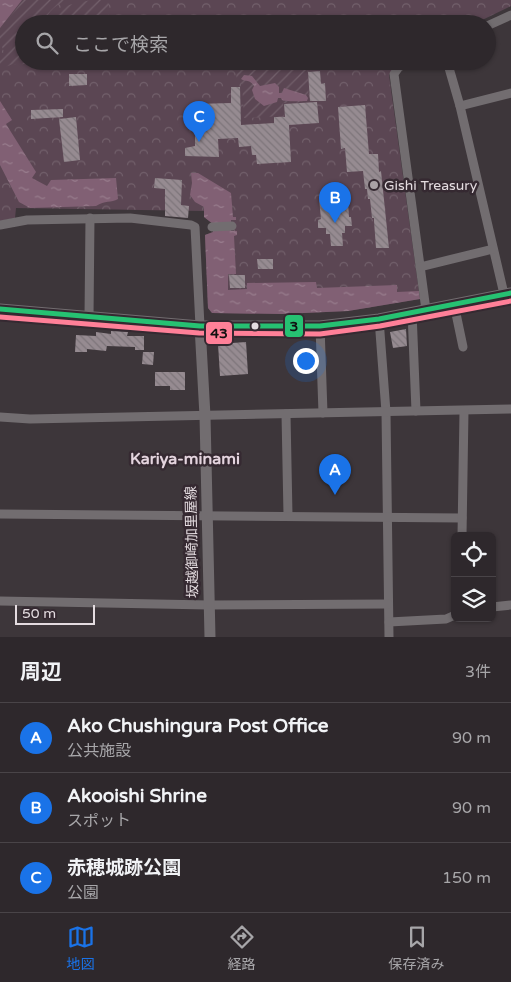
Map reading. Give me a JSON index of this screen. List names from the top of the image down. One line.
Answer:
{"streets":{"street":["坂越御崎加里屋線"]},"districts":["Kariya-minami"],"places":["Gishi Treasury"],"lines":["transit line 3","transit line 43"],"scale_bar":"50 m","page":{"search":"ここで検索","pins":["C","B","A"],"scale":"50 m","heading":["周辺","3件"],"list":[{"mark":"A","name":"Ako Chushingura Post Office","note":"公共施設","value":"90 m"},{"mark":"B","name":"Akooishi Shrine","note":"スポット","value":"90 m"},{"mark":"C","name":"赤穂城跡公園","note":"公園","value":"150 m"}],"nav":["地図","経路","保存済み"]}}
